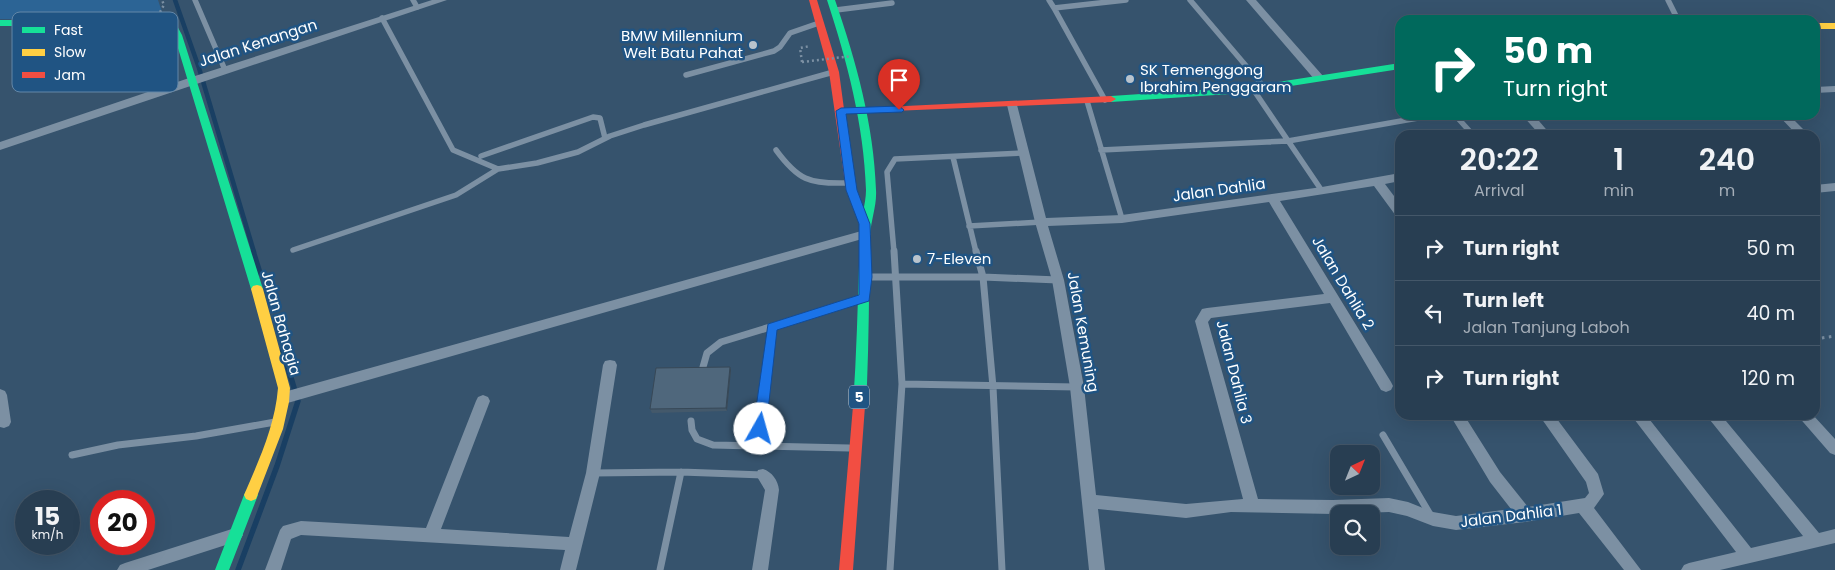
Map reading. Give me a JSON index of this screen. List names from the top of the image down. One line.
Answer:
{"streets":{"main road":["Jalan Bahagia","5"],"street":["Jalan Kenangan","Jalan Dahlia","Jalan Dahlia 2","Jalan Kemuning","Jalan Dahlia 3","Jalan Dahlia 1"]},"crossings":[["Jalan Kenangan","Jalan Bahagia"],["Jalan Dahlia","Jalan Dahlia 2"],["Jalan Dahlia","Jalan Kemuning"],["Jalan Dahlia 2","Jalan Dahlia 3"],["Jalan Kemuning","Jalan Dahlia 1"],["Jalan Dahlia 3","Jalan Dahlia 1"]],"places":["BMW Millennium Welt Batu Pahat","SK Temenggong Ibrahim Penggaram","7-Eleven"],"legend":["Fast","Slow","Jam"],"north":"top right","page":{"turn":["50 m","Turn right"],"eta":["20:22","Arrival","1","min","240","m"],"list":[{"name":"Turn right","value":"50 m"},{"name":"Turn left","note":"Jalan Tanjung Laboh","value":"40 m"},{"name":"Turn right","value":"120 m"}],"speed":"15 km/h","limit":"20"}}
